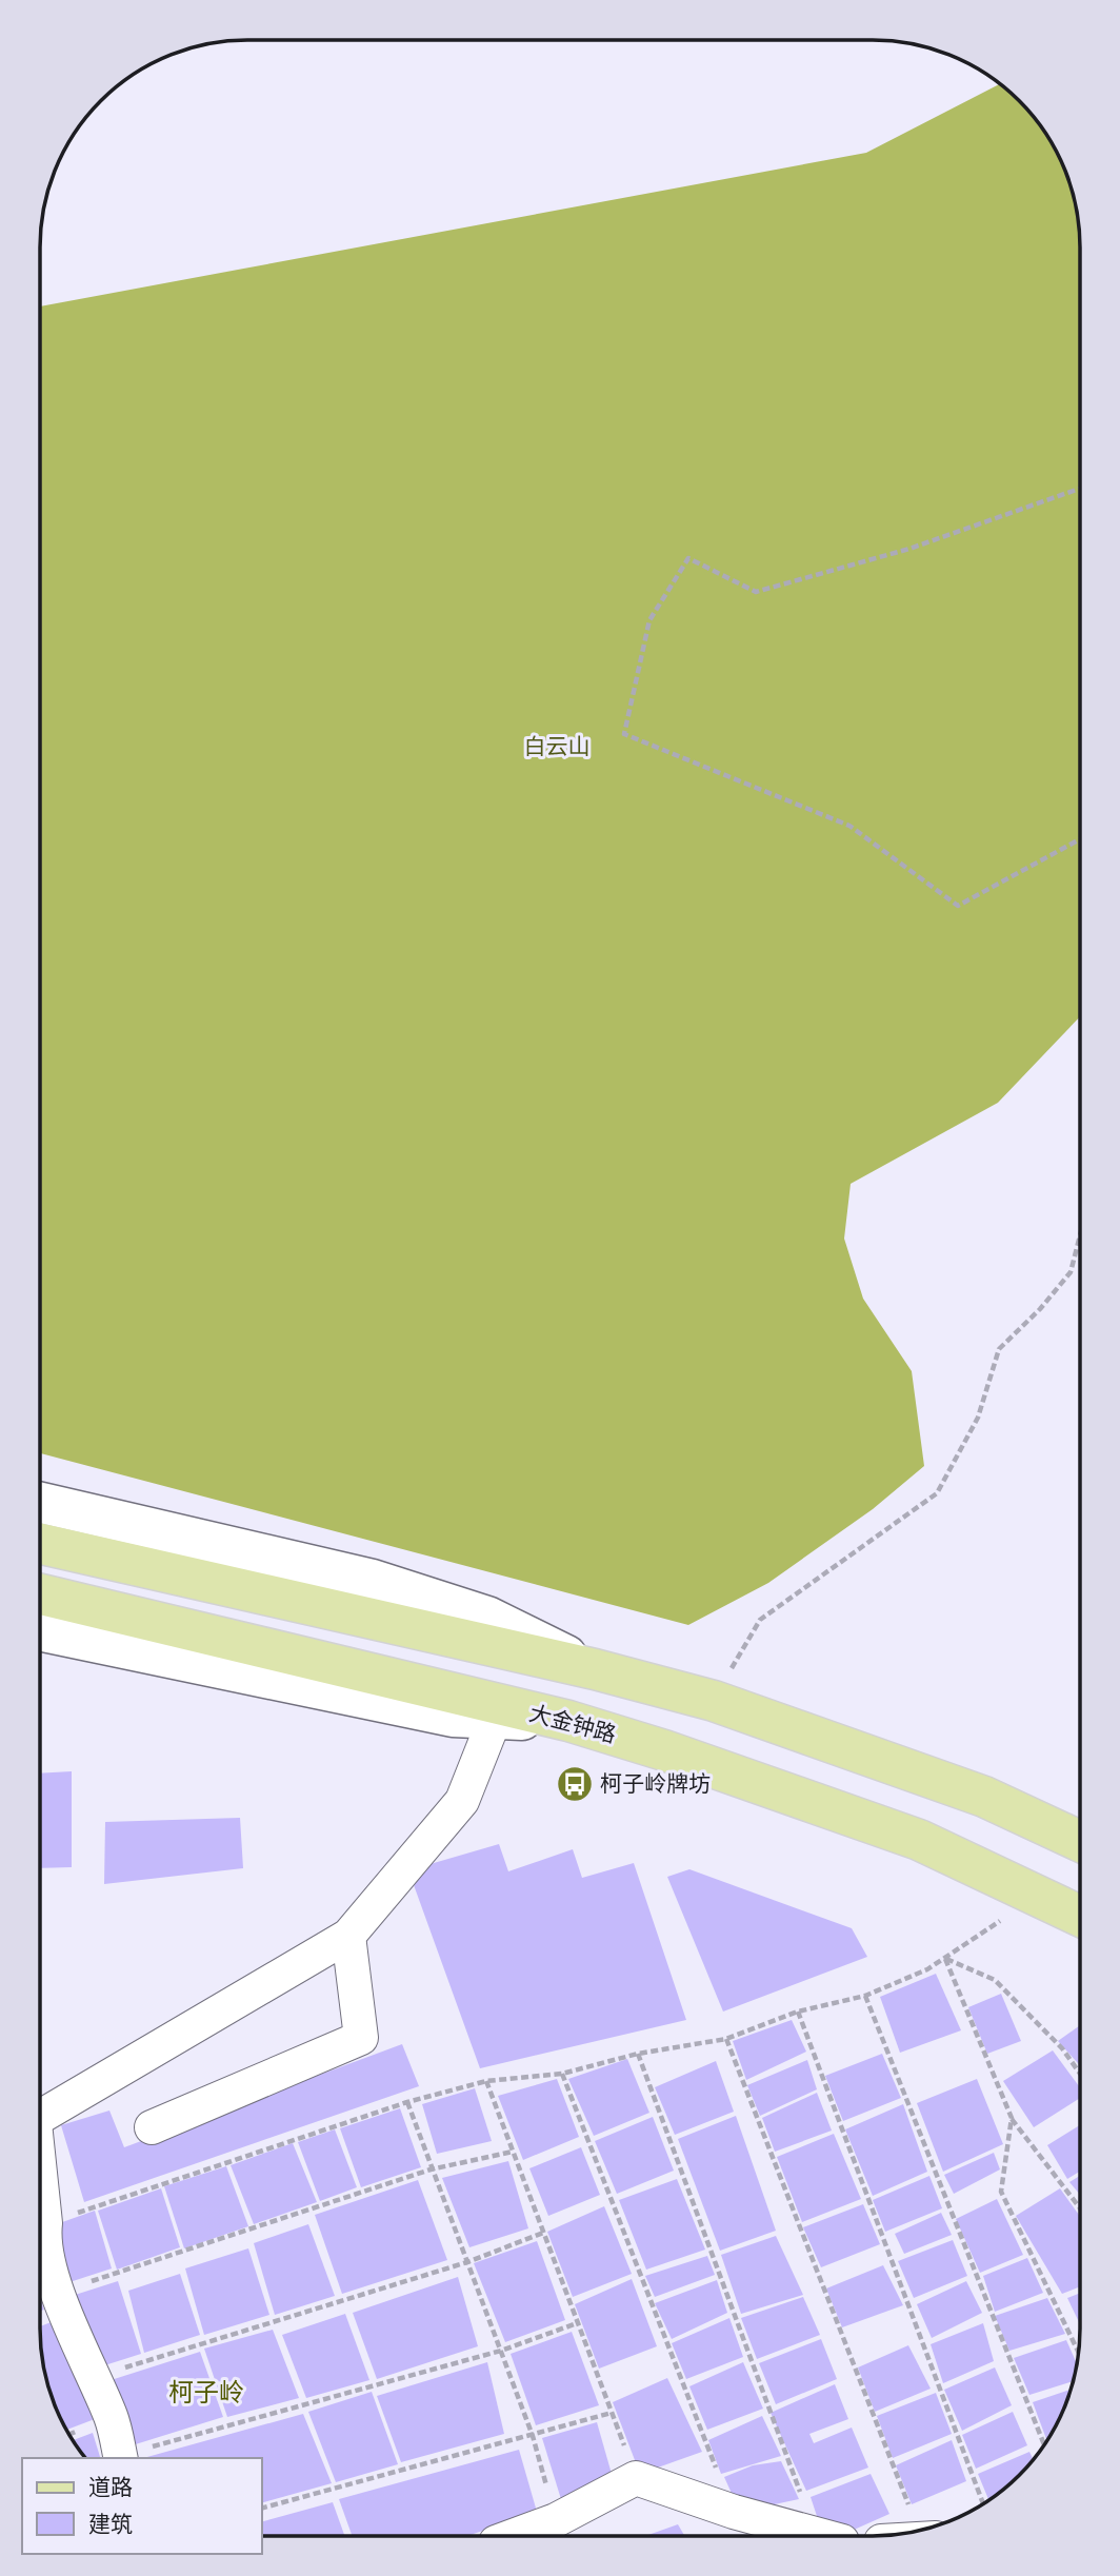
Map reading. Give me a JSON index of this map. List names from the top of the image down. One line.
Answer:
{"streets":{"main road":["大金钟路"]},"districts":["柯子岭"],"parks":["白云山"],"places":{"bus stop":["柯子岭牌坊"]},"legend":["道路","建筑"]}
